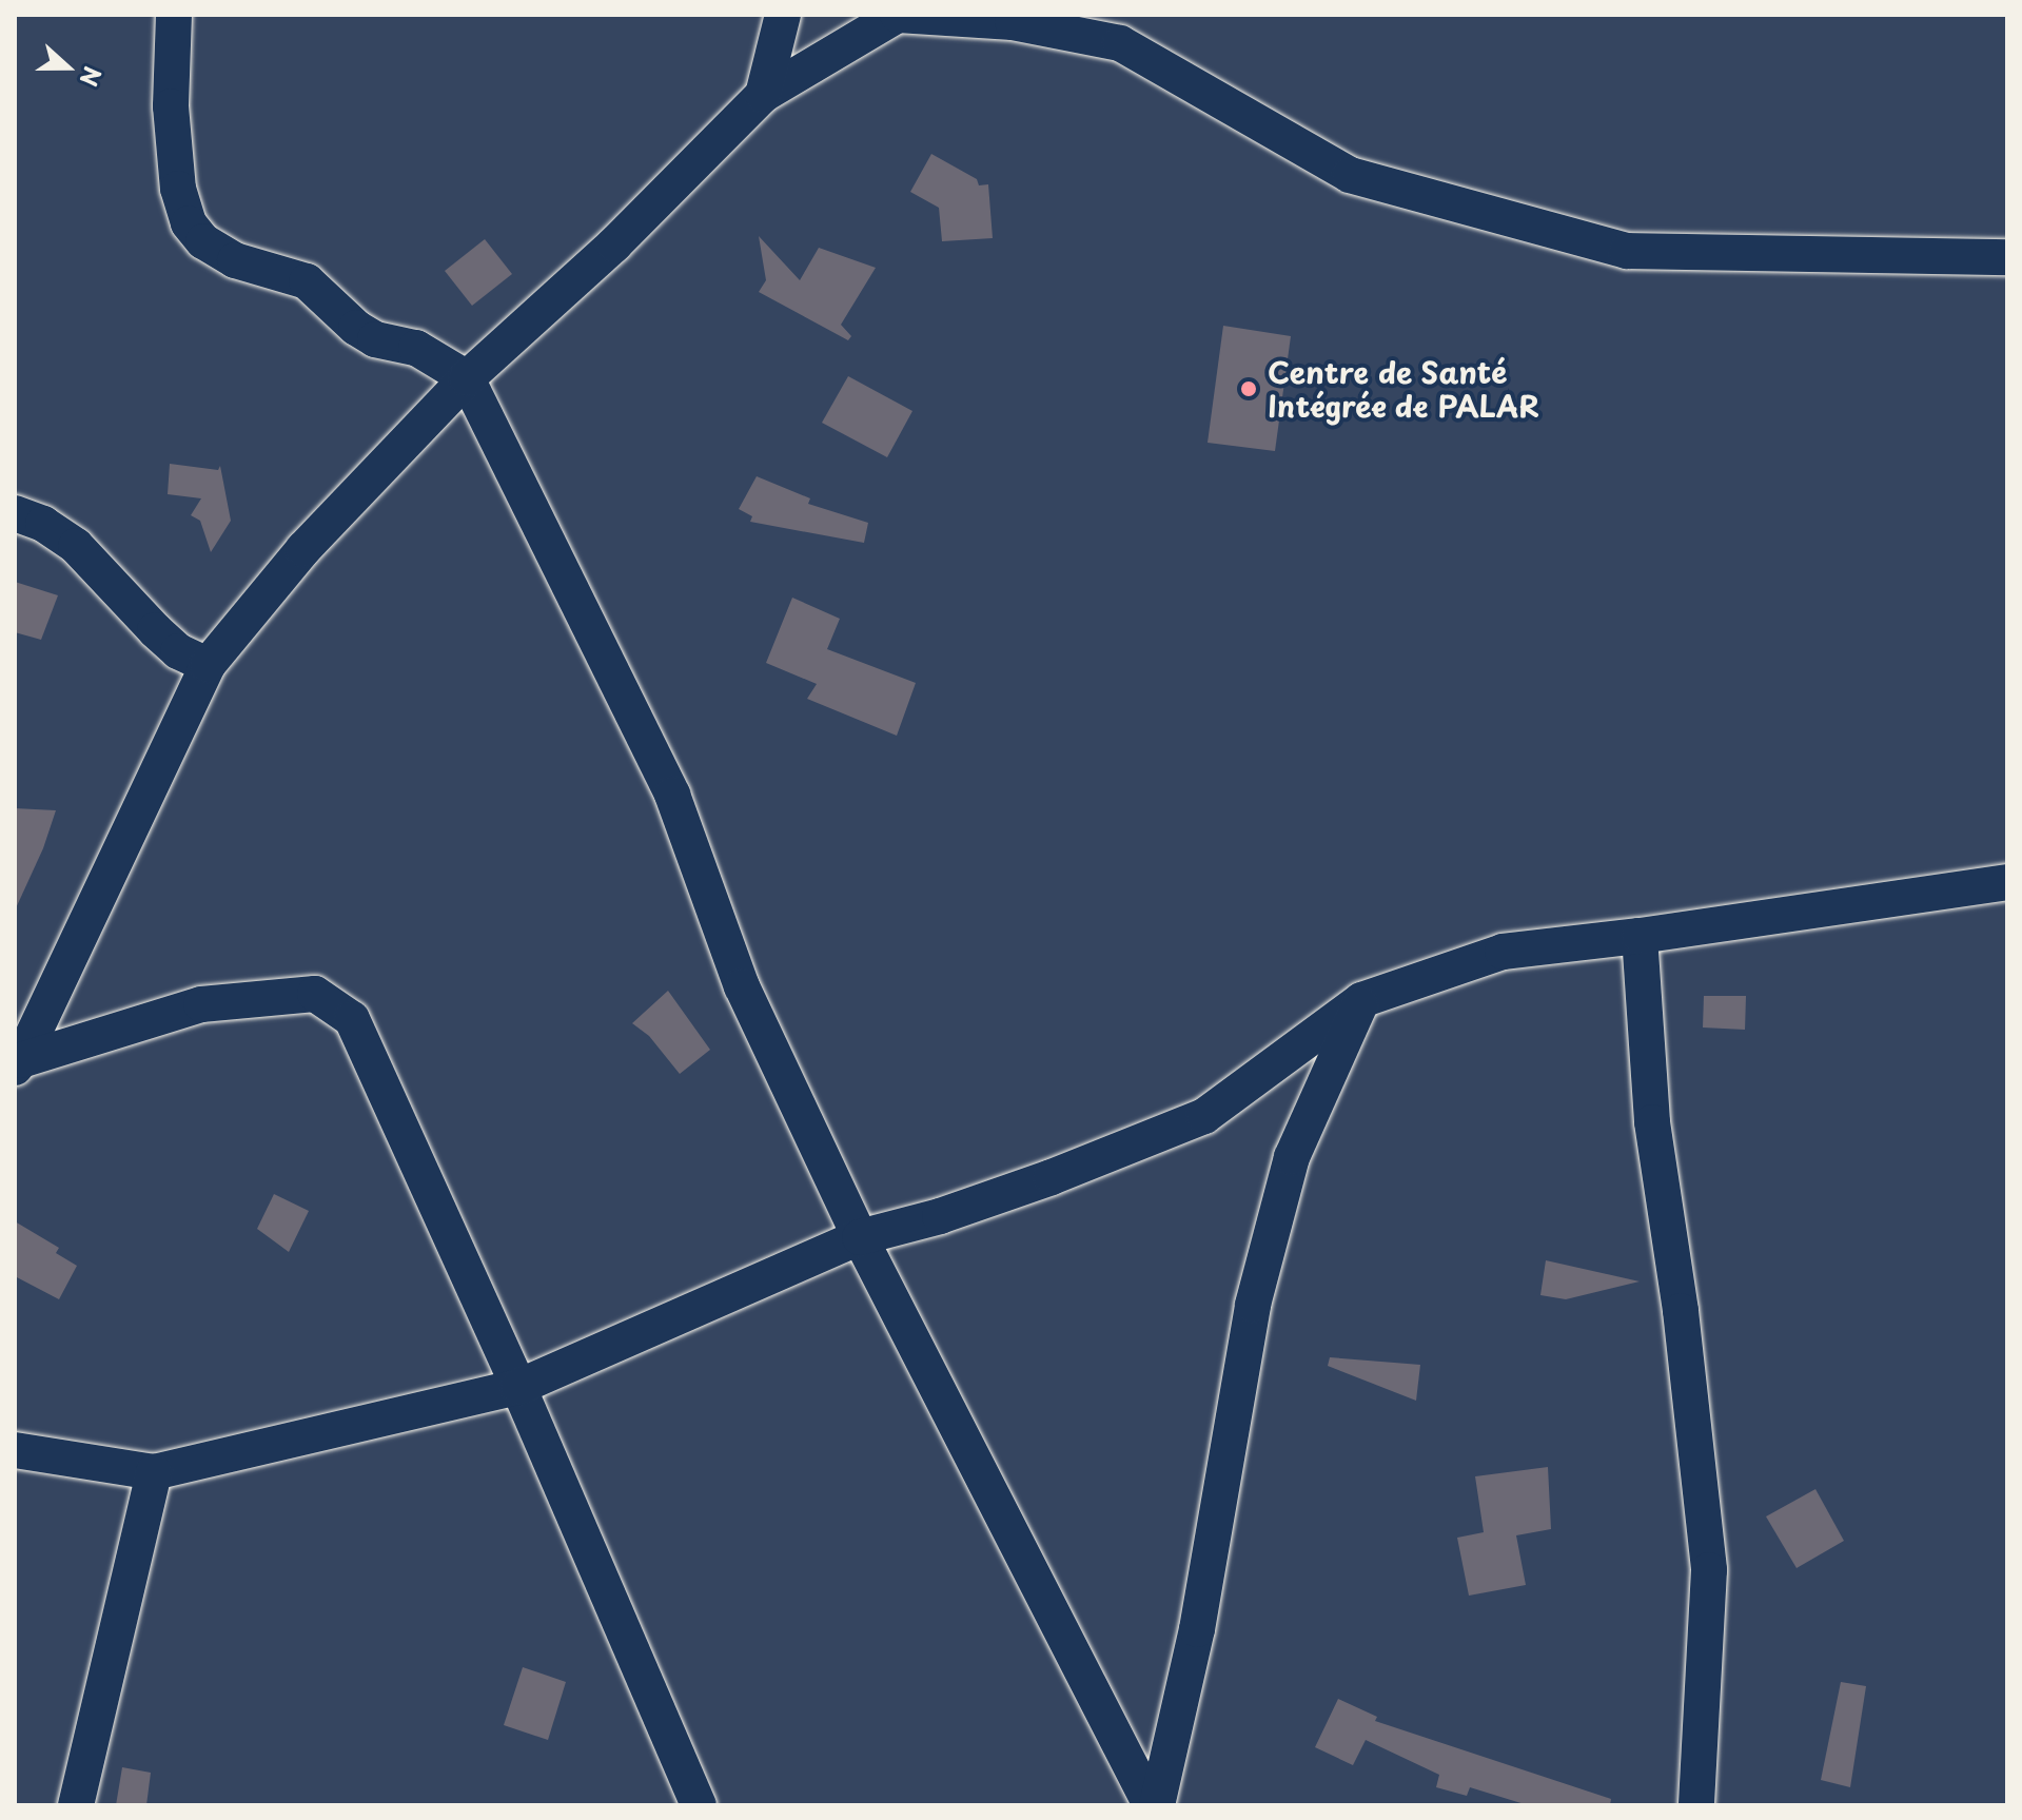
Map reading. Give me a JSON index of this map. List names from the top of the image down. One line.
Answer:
{"places":["Centre de Santé Intégrée de PALAR"],"north":"right"}
